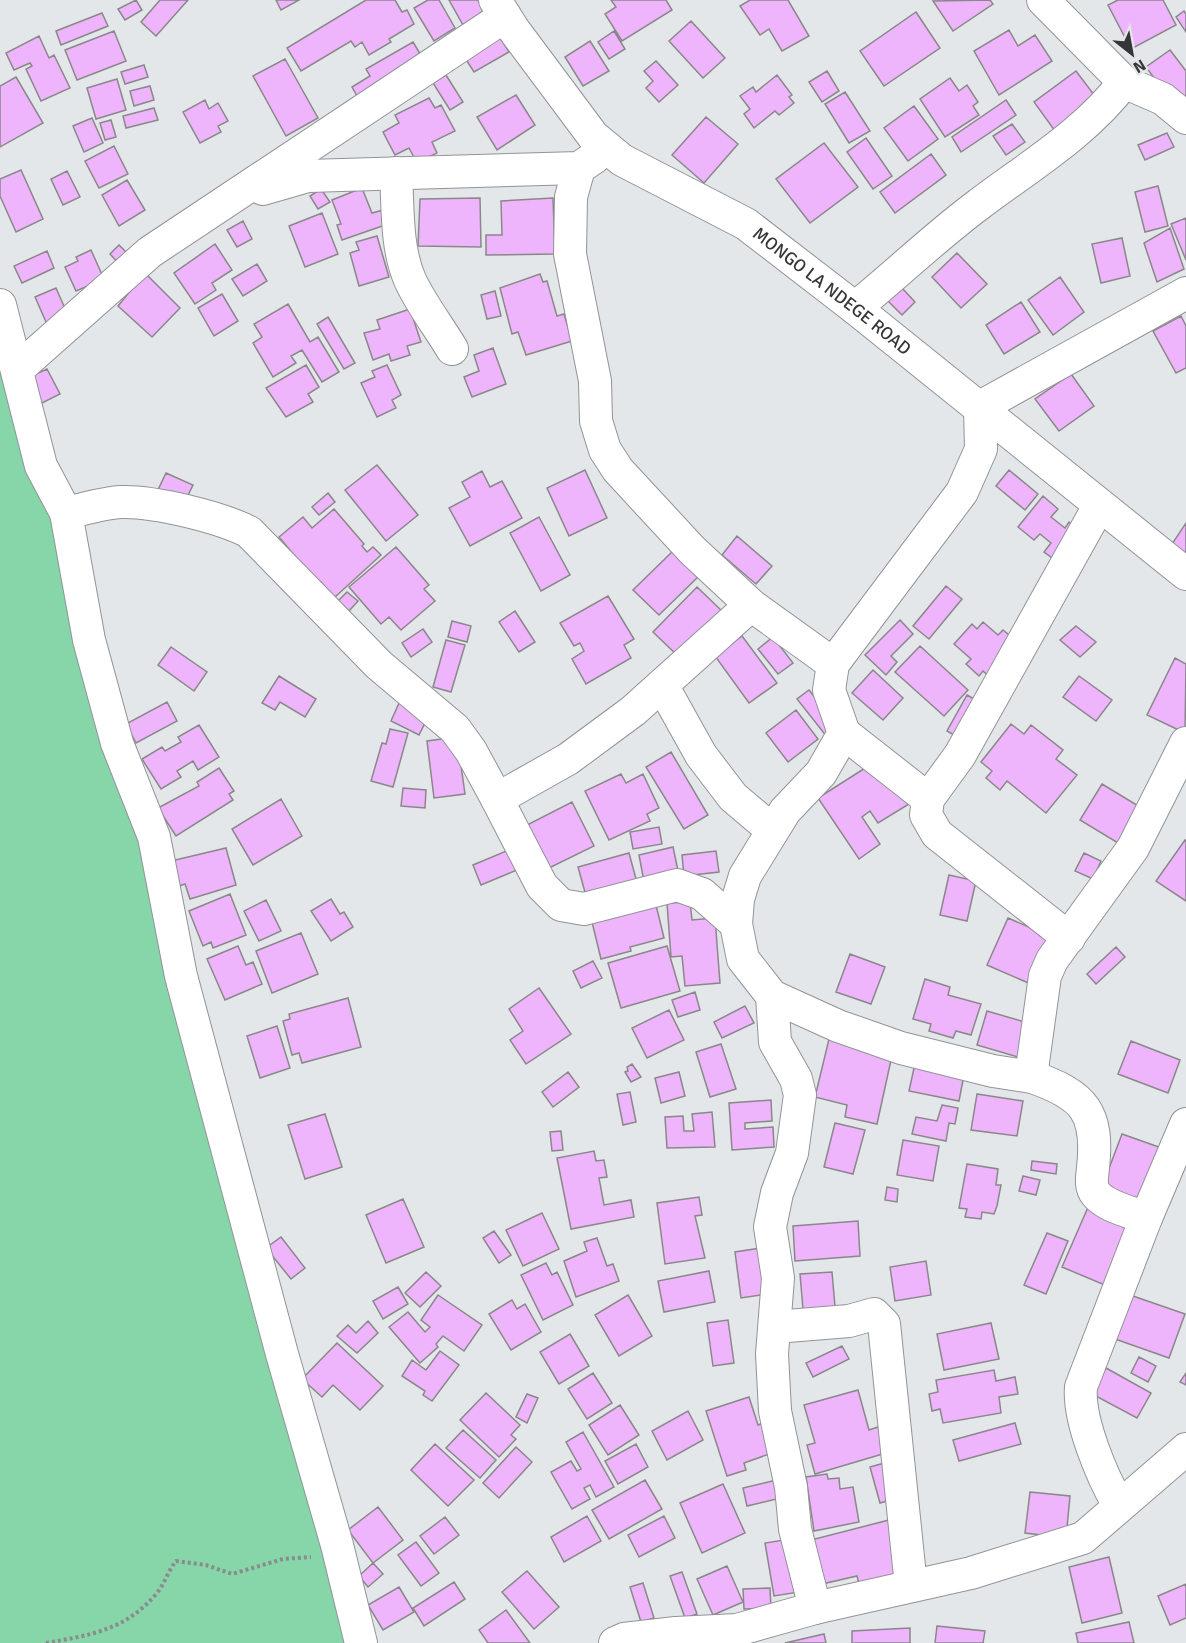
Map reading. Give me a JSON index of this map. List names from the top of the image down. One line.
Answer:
{"streets":{"street":["MONGO LA NDEGE ROAD"]},"north":"bottom right"}
